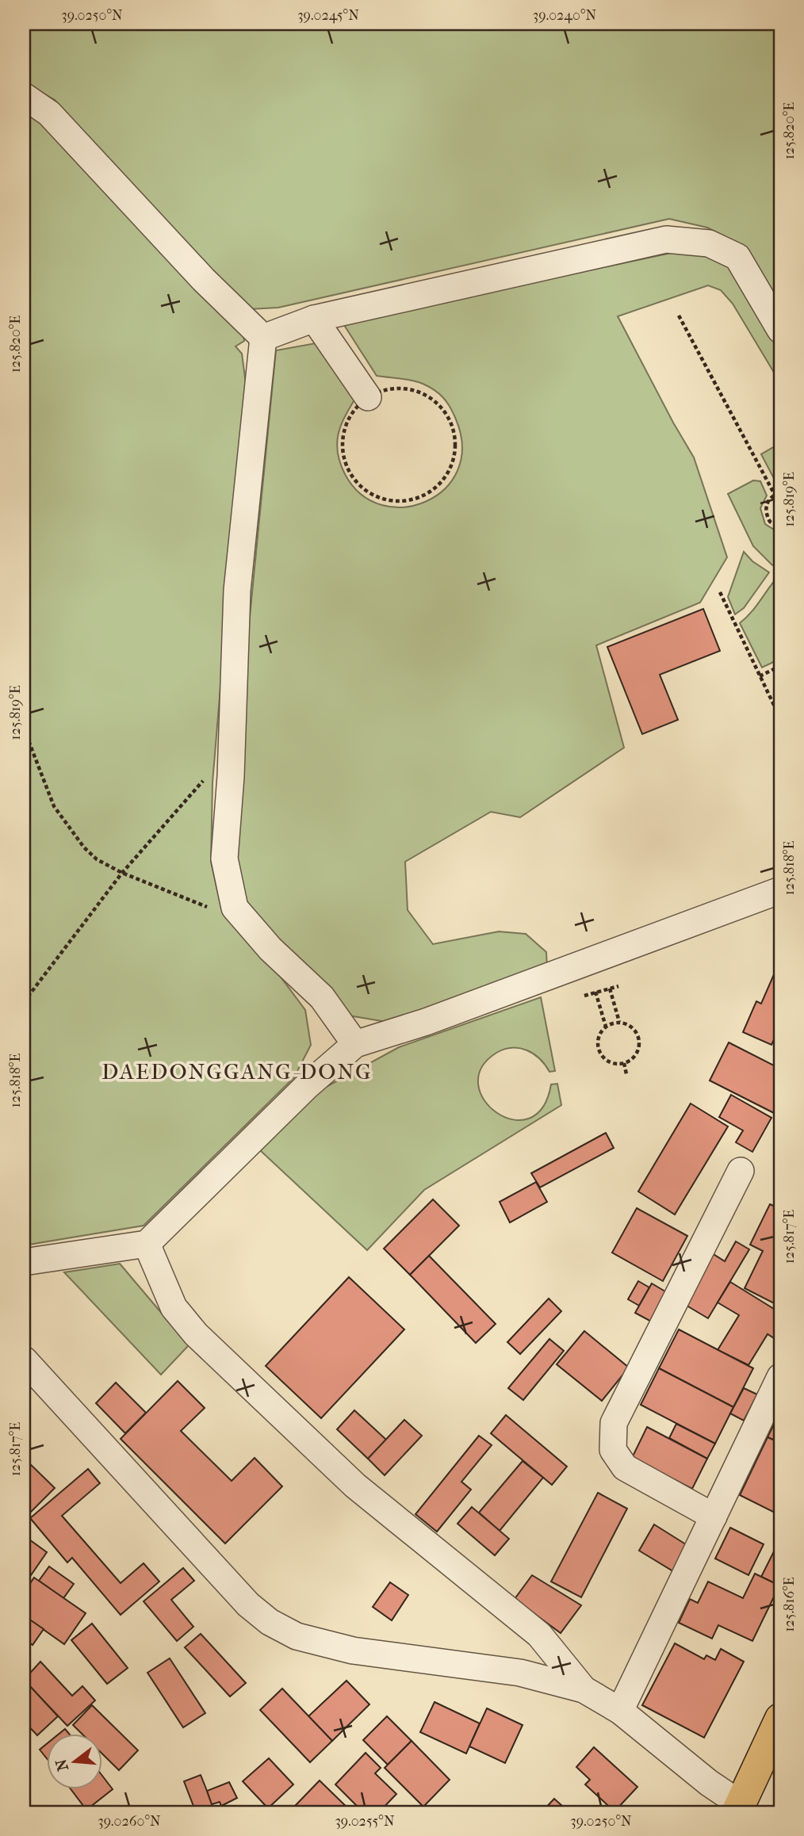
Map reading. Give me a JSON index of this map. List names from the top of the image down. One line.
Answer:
{"districts":["DAEDONGGANG-DONG"],"north":"left","coordinates":["39.0250°N","39.0245°N","39.0240°N","125.820°E","125.819°E","125.818°E","125.817°E","125.816°E","39.0260°N","39.0255°N"]}
